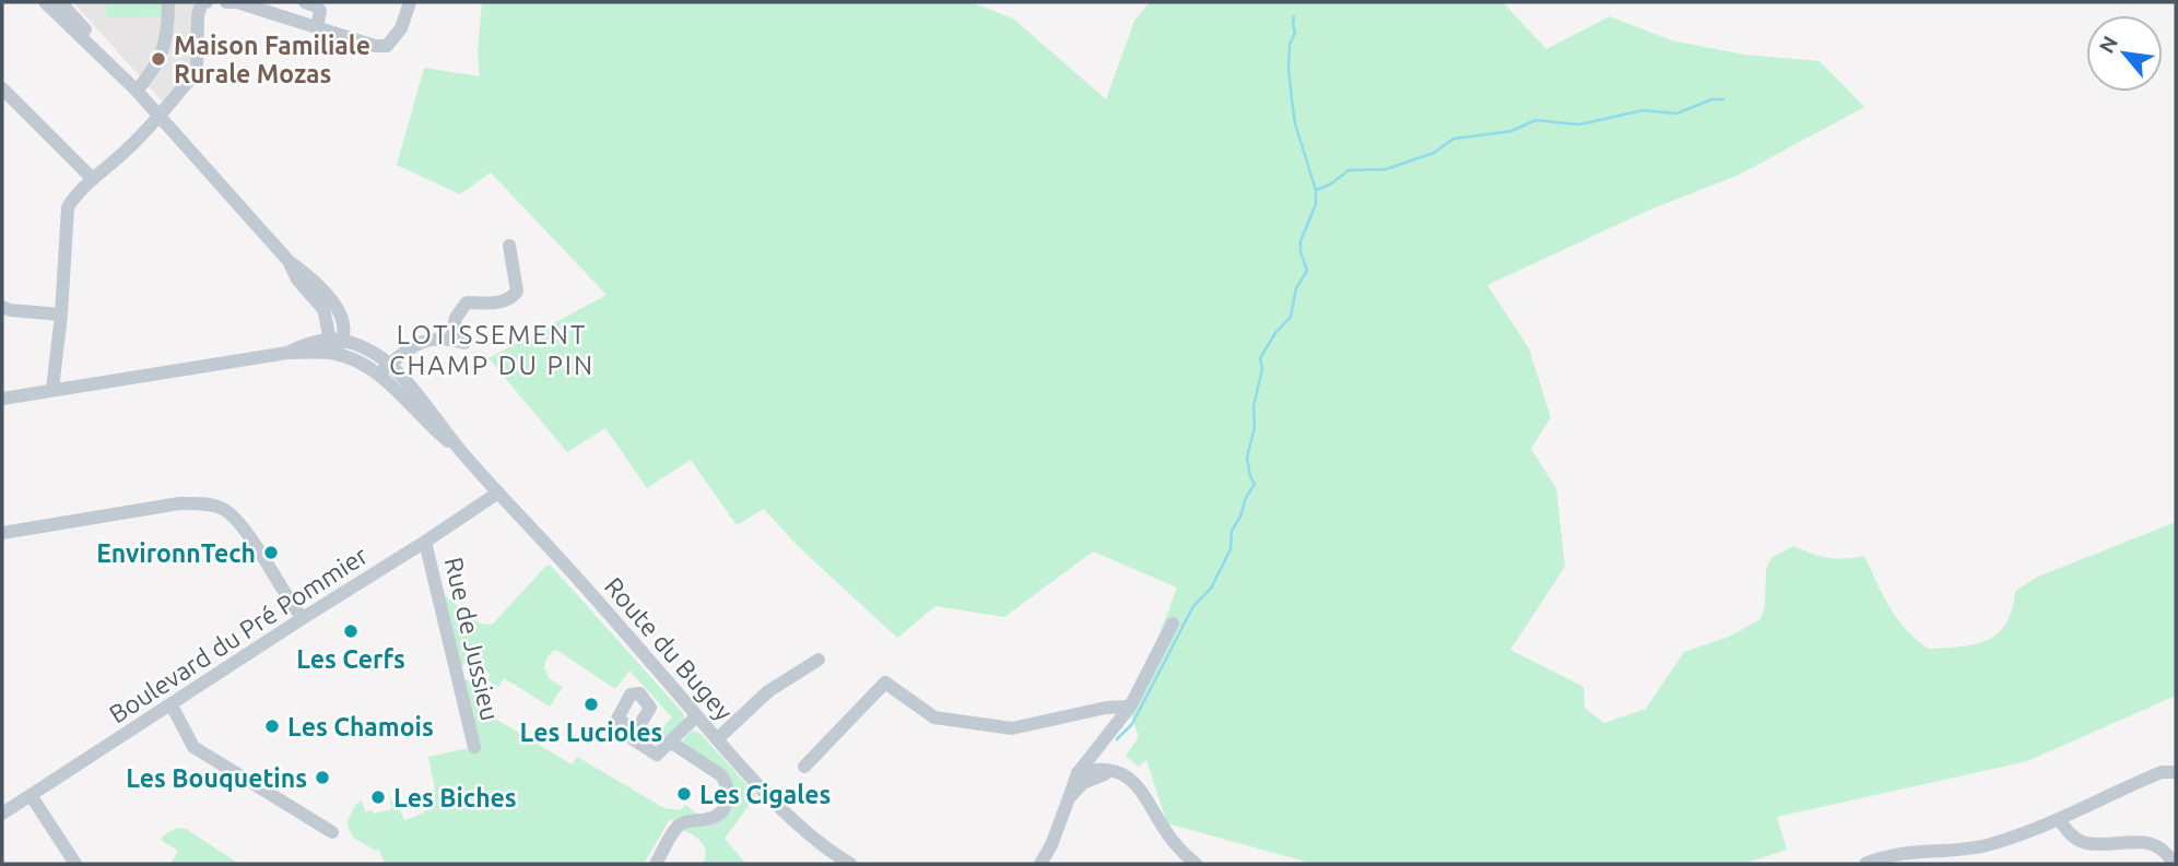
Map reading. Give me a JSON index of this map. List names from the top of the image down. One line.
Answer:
{"streets":{"street":["Boulevard du Pré Pommier","Rue de Jussieu","Route du Bugey"]},"crossings":[["Boulevard du Pré Pommier","Rue de Jussieu"],["Boulevard du Pré Pommier","Route du Bugey"]],"districts":["LOTISSEMENT CHAMP DU PIN"],"places":["Maison Familiale Rurale Mozas","EnvironnTech","Les Cerfs","Les Lucioles","Les Chamois","Les Bouquetins","Les Cigales","Les Biches"],"north":"top left"}
